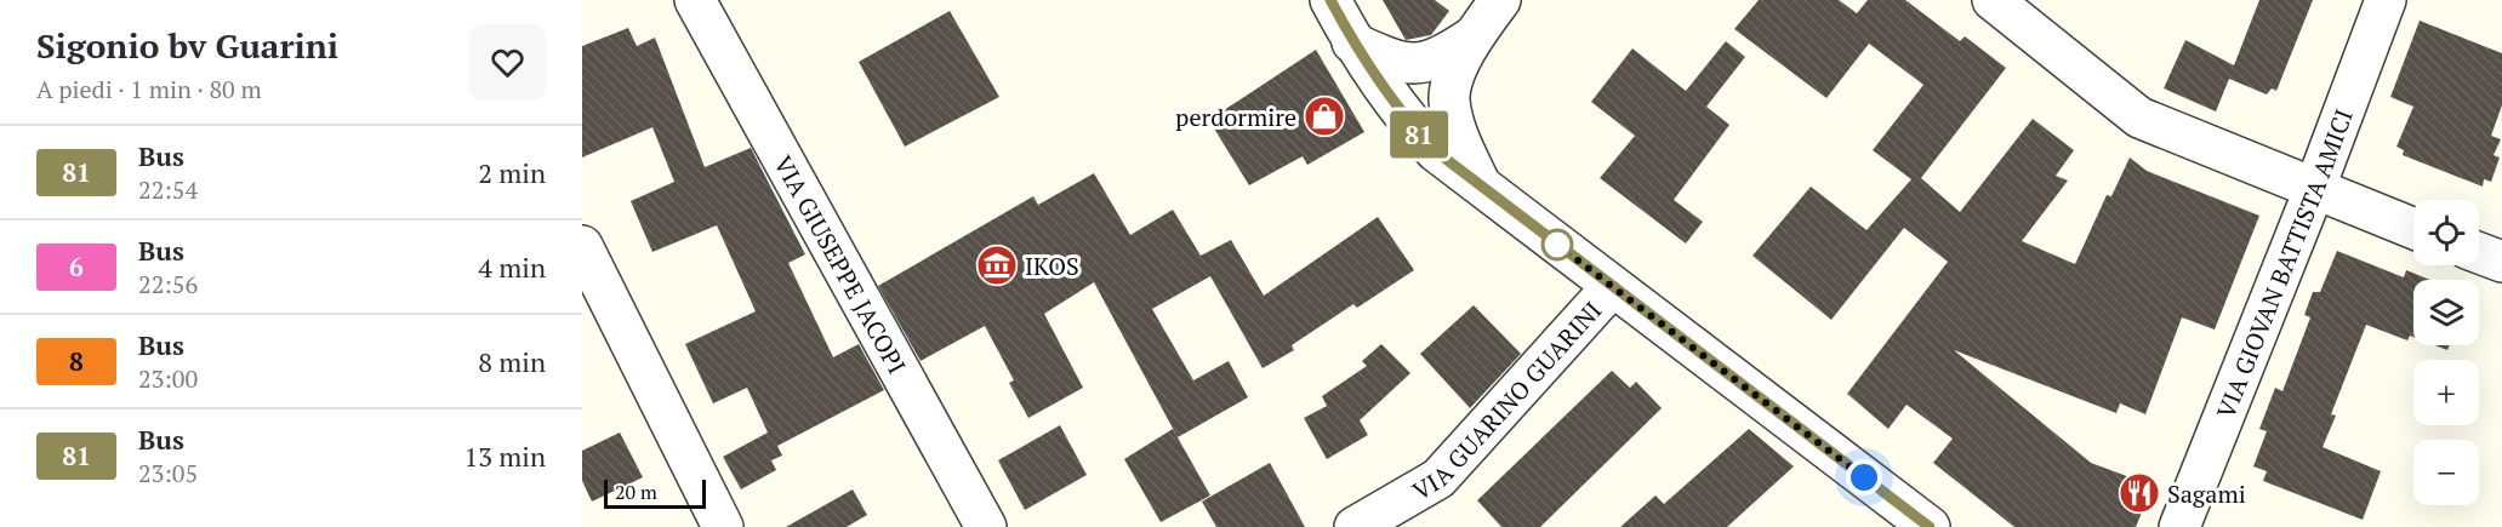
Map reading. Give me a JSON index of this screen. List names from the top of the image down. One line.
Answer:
{"streets":{"street":["VIA GIUSEPPE JACOPI","VIA GIOVAN BATTISTA AMICI","VIA GUARINO GUARINI"]},"places":{"shop":["perdormire"],"museum":["IKOS"],"restaurant":["Sagami"]},"lines":["bus line 81"],"scale_bar":"20 m","page":{"heading":["Sigonio bv Guarini","A piedi · 1 min · 80 m"],"on_map":"81","list":[{"mark":"81","name":"Bus","note":"22:54","value":"2 min"},{"mark":"6","name":"Bus","note":"22:56","value":"4 min"},{"mark":"8","name":"Bus","note":"23:00","value":"8 min"},{"mark":"81","name":"Bus","note":"23:05","value":"13 min"}],"map_buttons":["+","−"],"scale":"20 m"}}
